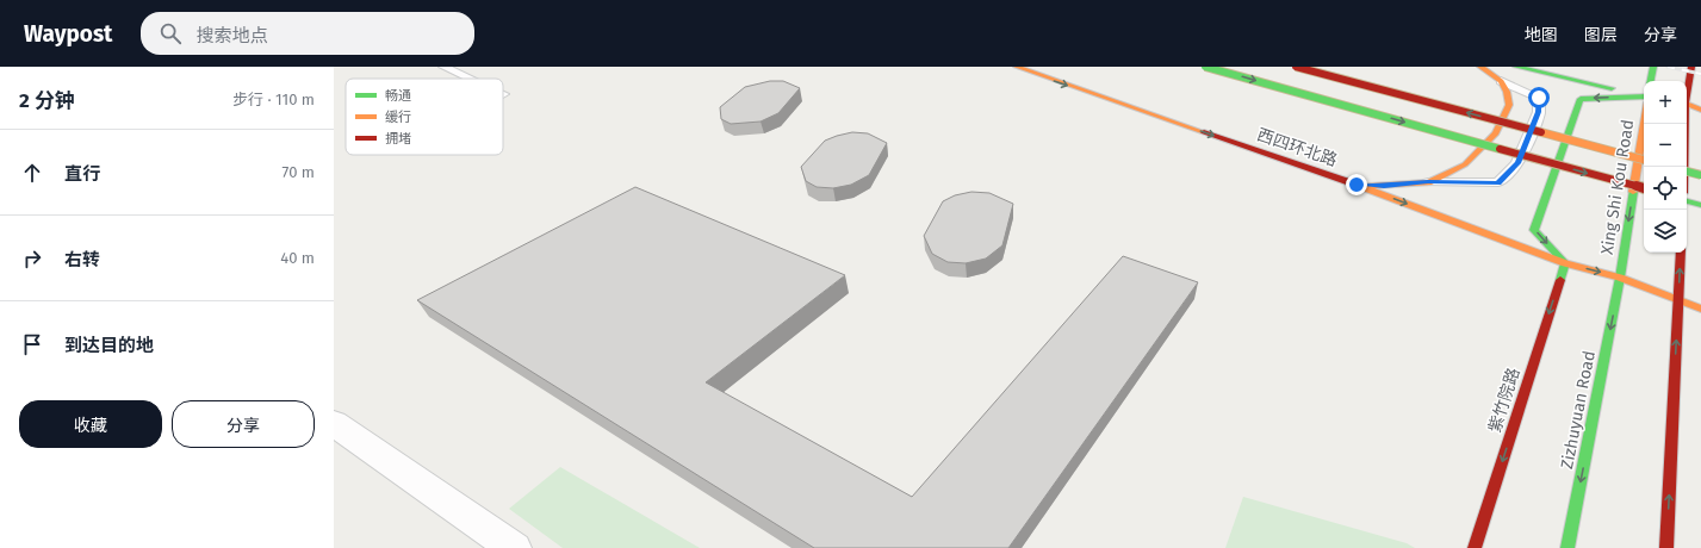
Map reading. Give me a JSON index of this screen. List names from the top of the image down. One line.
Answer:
{"streets":{"main road":["西四环北路","Xing Shi Kou Road","紫竹院路","Zizhuyuan Road"]},"crossings":[["西四环北路","Xing Shi Kou Road"],["西四环北路","紫竹院路"],["西四环北路","Zizhuyuan Road"],["Xing Shi Kou Road","Zizhuyuan Road"]],"one_way":["紫竹院路"],"legend":["畅通","缓行","拥堵"],"page":{"header":"Waypost","search":"搜索地点","nav":["地图","图层","分享"],"heading":["2 分钟","步行 · 110 m"],"map_buttons":["+","−"],"list":[["直行","70 m"],["右转","40 m"],"到达目的地"],"buttons":["收藏","分享"]}}
